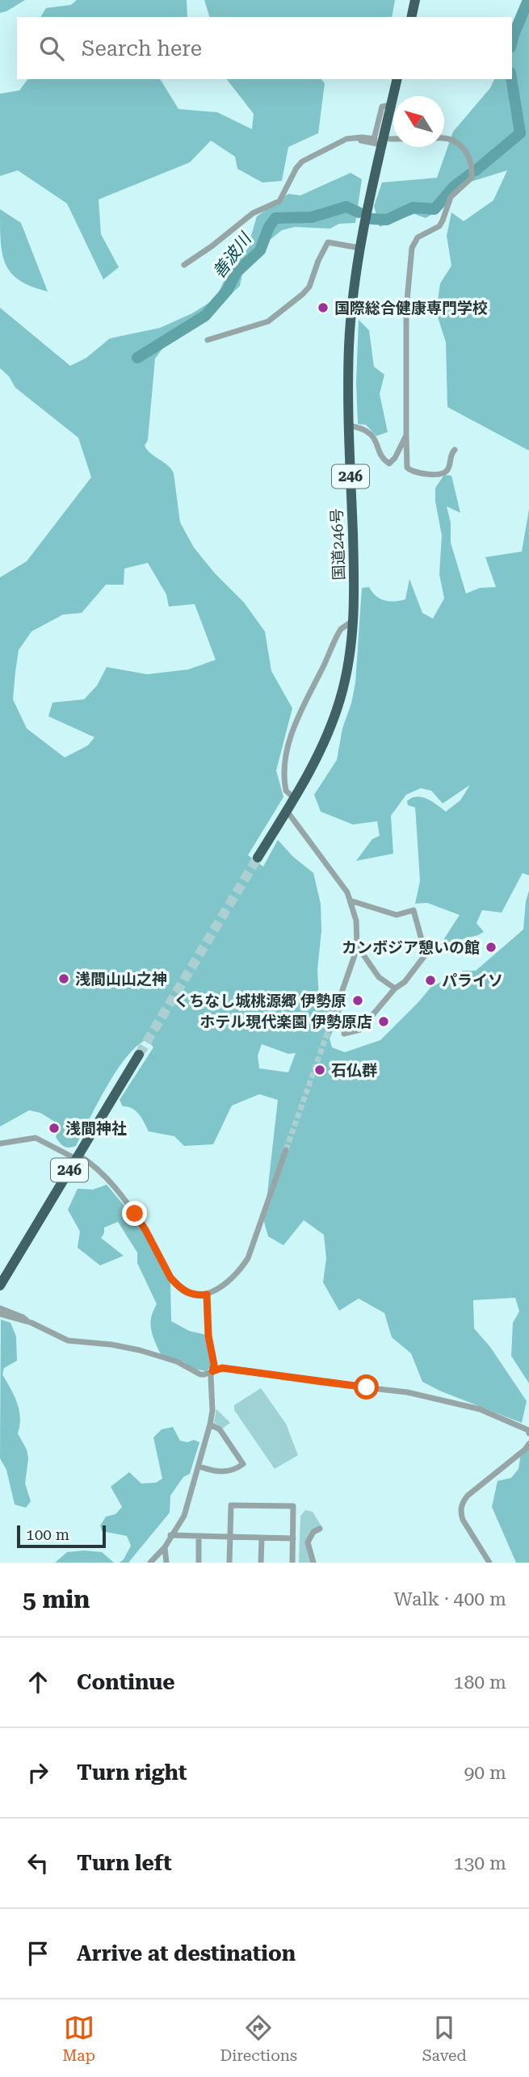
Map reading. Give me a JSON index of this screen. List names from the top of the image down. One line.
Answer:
{"streets":{"highway":["246","国道246号"]},"water":["善波川"],"places":["国際総合健康専門学校","カンボジア憩いの館","浅間山山之神","パライソ","くちなし城桃源郷 伊勢原","ホテル現代楽園 伊勢原店","石仏群","浅間神社"],"scale_bar":"100 m","north":"top left","page":{"search":"Search here","scale":"100 m","heading":["5 min","Walk · 400 m"],"list":[["Continue","180 m"],["Turn right","90 m"],["Turn left","130 m"],"Arrive at destination"],"nav":["Map","Directions","Saved"]}}
